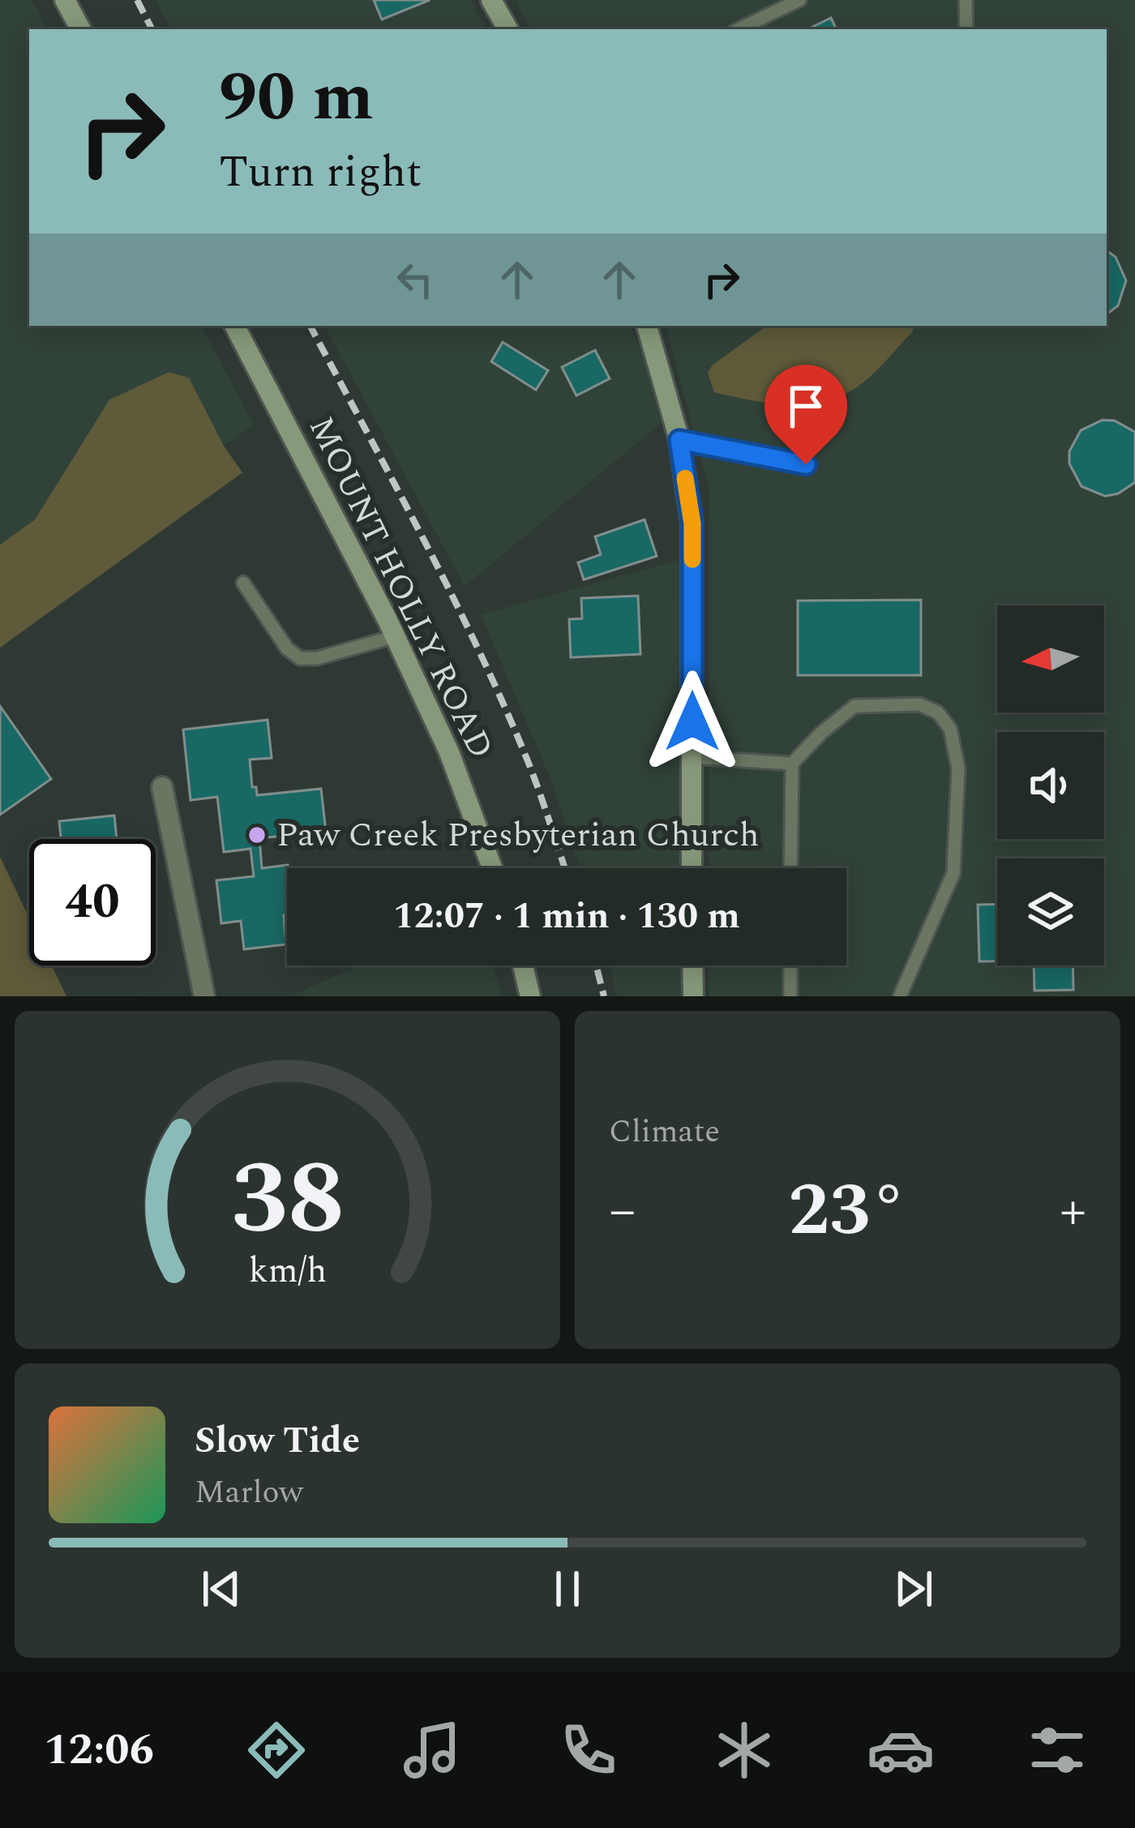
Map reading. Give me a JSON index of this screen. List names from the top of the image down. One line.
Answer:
{"streets":{"street":["MOUNT HOLLY ROAD"]},"places":["Paw Creek Presbyterian Church"],"north":"left","page":{"turn":["90 m","Turn right"],"limit":"40","trip":"12:07 · 1 min · 130 m","tile":"Climate","heat":["−","23°","+"],"song":["Slow Tide","Marlow"],"tabs":"12:06","gauge":["38","km/h"]}}
